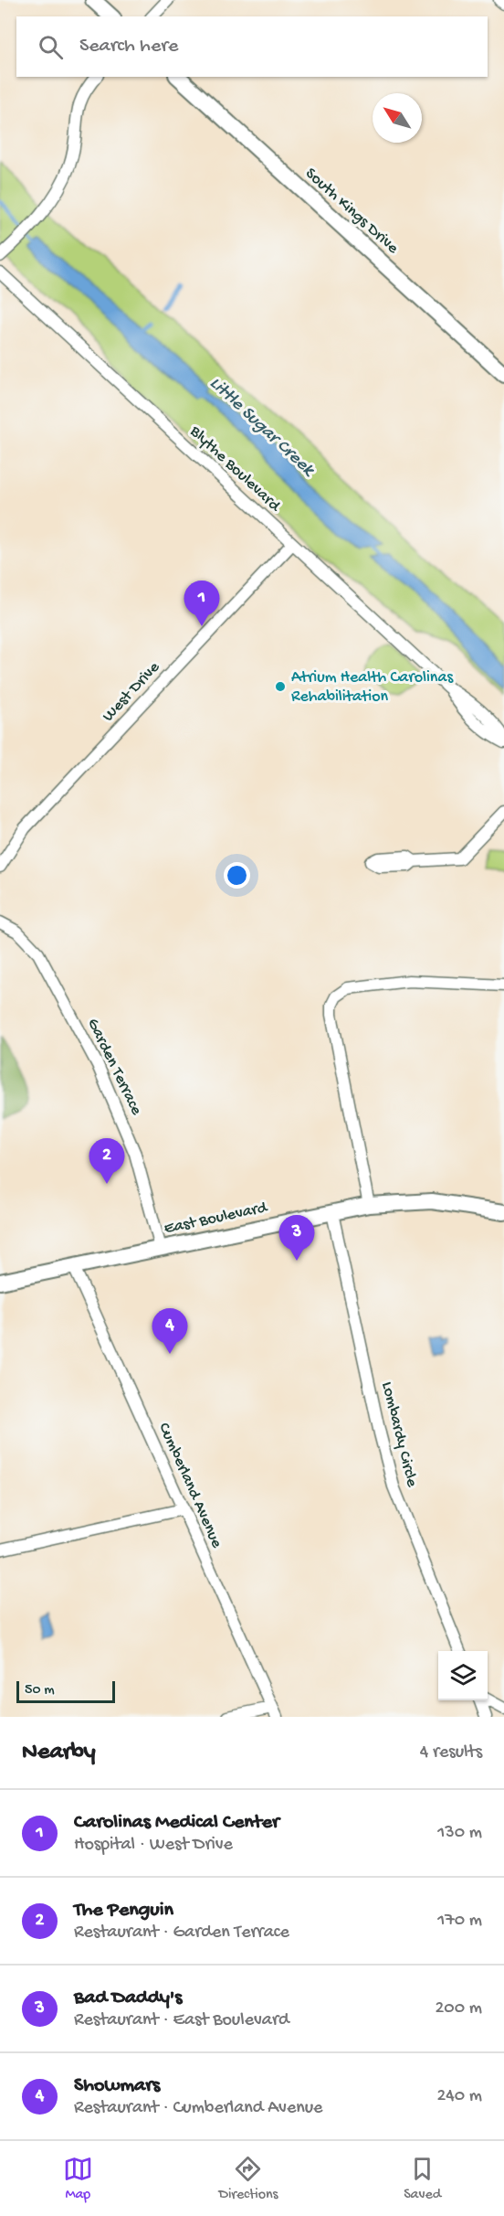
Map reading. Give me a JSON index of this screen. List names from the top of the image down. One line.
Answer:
{"streets":{"street":["South Kings Drive","Blythe Boulevard","West Drive","Garden Terrace","East Boulevard","Lombardy Circle","Cumberland Avenue"]},"crossings":[["Blythe Boulevard","West Drive"],["Garden Terrace","East Boulevard"],["East Boulevard","Lombardy Circle"],["East Boulevard","Cumberland Avenue"]],"water":["Little Sugar Creek"],"places":["Atrium Health Carolinas Rehabilitation"],"scale_bar":"50 m","north":"top left","page":{"search":"Search here","pins":["1","2","3","4"],"scale":"50 m","heading":["Nearby","4 results"],"list":[{"mark":"1","name":"Carolinas Medical Center","note":"Hospital · West Drive","value":"130 m"},{"mark":"2","name":"The Penguin","note":"Restaurant · Garden Terrace","value":"170 m"},{"mark":"3","name":"Bad Daddy's","note":"Restaurant · East Boulevard","value":"200 m"},{"mark":"4","name":"Showmars","note":"Restaurant · Cumberland Avenue","value":"240 m"}],"nav":["Map","Directions","Saved"]}}
